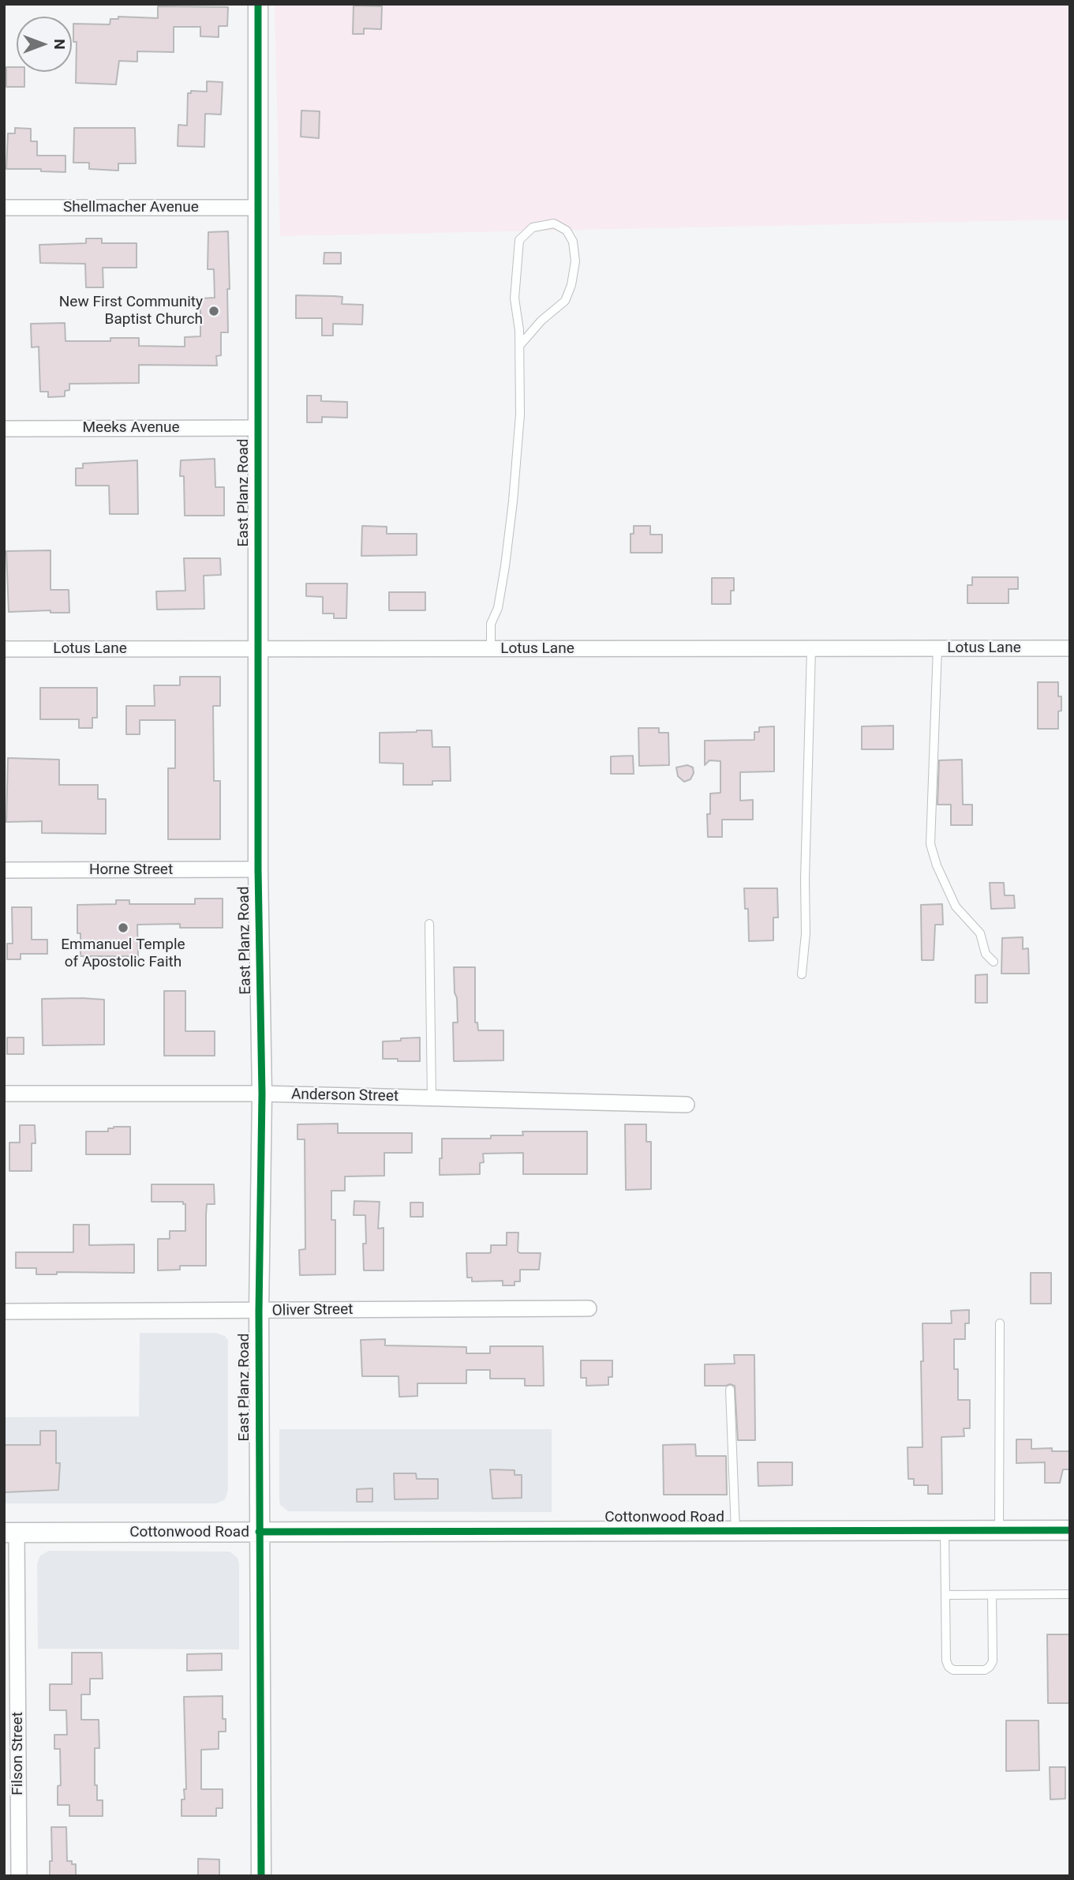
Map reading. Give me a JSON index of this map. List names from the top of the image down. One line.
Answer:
{"streets":{"street":["Shellmacher Avenue","Meeks Avenue","East Planz Road","Lotus Lane","Horne Street","Anderson Street","Oliver Street","Cottonwood Road","Filson Street"]},"crossings":[["Shellmacher Avenue","East Planz Road"],["Meeks Avenue","East Planz Road"],["East Planz Road","Lotus Lane"],["East Planz Road","Horne Street"],["East Planz Road","Anderson Street"],["East Planz Road","Oliver Street"],["East Planz Road","Cottonwood Road"],["Cottonwood Road","Filson Street"]],"places":["New First Community Baptist Church","Emmanuel Temple of Apostolic Faith"],"north":"right"}
